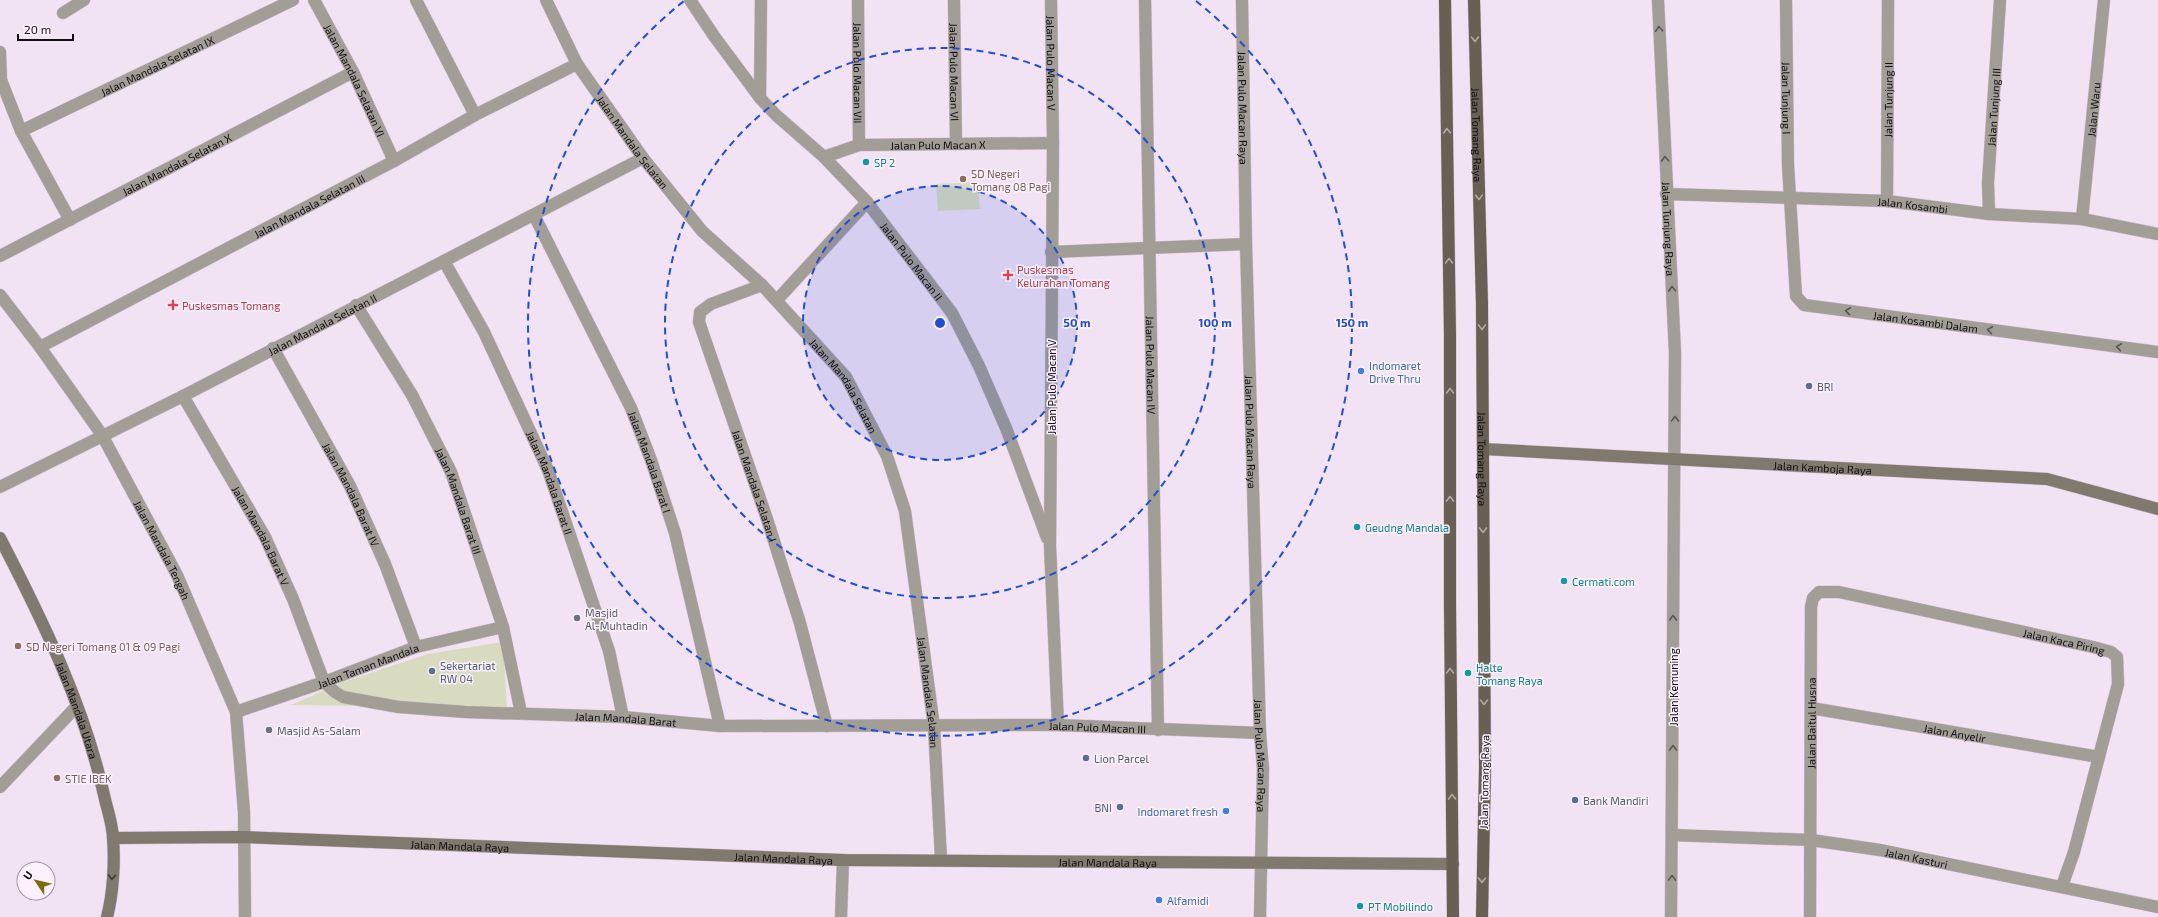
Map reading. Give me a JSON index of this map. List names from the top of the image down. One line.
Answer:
{"streets":{"main road":["Jalan Tomang Raya"],"street":["Jalan Pulo Macan V","Jalan Mandala Selatan IX","Jalan Pulo Macan VI","Jalan Pulo Macan VII","Jalan Mandala Selatan VI","Jalan Tunjung I","Jalan Tunjung II","Jalan Tunjung III","Jalan Pulo Macan Raya","Jalan Waru","Jalan Mandala Selatan","Jalan Pulo Macan X","Jalan Mandala Selatan X","Jalan Kosambi","Jalan Mandala Selatan III","Jalan Tunjung Raya","Jalan Pulo Macan II","Jalan Kosambi Dalam","Jalan Mandala Selatan II","Jalan Pulo Macan IV","Jalan Mandala Barat I","Jalan Kamboja Raya","Jalan Mandala Barat II","Jalan Mandala Selatan I","Jalan Mandala Barat IV","Jalan Mandala Barat III","Jalan Mandala Barat V","Jalan Mandala Tengah","Jalan Kaca Piring","Jalan Taman Mandala","Jalan Kemuning","Jalan Mandala Utara","Jalan Mandala Barat","Jalan Baitul Husna","Jalan Pulo Macan III","Jalan Anyelir","Jalan Mandala Raya","Jalan Kasturi"]},"crossings":[["Jalan Pulo Macan V","Jalan Pulo Macan X"],["Jalan Pulo Macan V","Jalan Pulo Macan II"],["Jalan Pulo Macan V","Jalan Pulo Macan III"],["Jalan Pulo Macan VI","Jalan Pulo Macan X"],["Jalan Pulo Macan VII","Jalan Pulo Macan X"],["Jalan Mandala Selatan VI","Jalan Mandala Selatan X"],["Jalan Mandala Selatan VI","Jalan Mandala Selatan III"],["Jalan Tunjung I","Jalan Kosambi"],["Jalan Tunjung I","Jalan Kosambi Dalam"],["Jalan Tunjung II","Jalan Kosambi"],["Jalan Tunjung III","Jalan Kosambi"],["Jalan Pulo Macan Raya","Jalan Pulo Macan III"],["Jalan Pulo Macan Raya","Jalan Mandala Raya"],["Jalan Waru","Jalan Kosambi"],["Jalan Tomang Raya","Jalan Kamboja Raya"],["Jalan Mandala Selatan","Jalan Mandala Selatan III"],["Jalan Mandala Selatan","Jalan Mandala Selatan II"],["Jalan Mandala Selatan","Jalan Mandala Selatan I"],["Jalan Mandala Selatan","Jalan Mandala Barat"],["Jalan Mandala Selatan","Jalan Pulo Macan III"],["Jalan Mandala Selatan","Jalan Mandala Raya"],["Jalan Pulo Macan X","Jalan Pulo Macan II"],["Jalan Kosambi","Jalan Tunjung Raya"],["Jalan Kosambi","Jalan Kosambi Dalam"],["Jalan Mandala Selatan III","Jalan Mandala Tengah"],["Jalan Tunjung Raya","Jalan Kamboja Raya"],["Jalan Tunjung Raya","Jalan Kemuning"],["Jalan Mandala Selatan II","Jalan Mandala Barat I"],["Jalan Mandala Selatan II","Jalan Mandala Barat II"],["Jalan Mandala Selatan II","Jalan Mandala Barat IV"],["Jalan Mandala Selatan II","Jalan Mandala Barat III"],["Jalan Mandala Selatan II","Jalan Mandala Barat V"],["Jalan Mandala Selatan II","Jalan Mandala Tengah"],["Jalan Pulo Macan IV","Jalan Pulo Macan III"],["Jalan Mandala Barat I","Jalan Mandala Barat"],["Jalan Kamboja Raya","Jalan Kemuning"],["Jalan Mandala Barat II","Jalan Mandala Barat"],["Jalan Mandala Selatan I","Jalan Mandala Barat"],["Jalan Mandala Barat IV","Jalan Taman Mandala"],["Jalan Mandala Barat III","Jalan Taman Mandala"],["Jalan Mandala Barat III","Jalan Mandala Barat"],["Jalan Mandala Barat V","Jalan Taman Mandala"],["Jalan Mandala Barat V","Jalan Mandala Barat"],["Jalan Mandala Tengah","Jalan Taman Mandala"],["Jalan Mandala Tengah","Jalan Mandala Raya"],["Jalan Kaca Piring","Jalan Baitul Husna"],["Jalan Kaca Piring","Jalan Anyelir"],["Jalan Kaca Piring","Jalan Kasturi"],["Jalan Taman Mandala","Jalan Mandala Barat"],["Jalan Kemuning","Jalan Kasturi"],["Jalan Mandala Utara","Jalan Mandala Raya"],["Jalan Mandala Barat","Jalan Pulo Macan III"],["Jalan Baitul Husna","Jalan Anyelir"],["Jalan Baitul Husna","Jalan Kasturi"]],"one_way":["Jalan Tunjung Raya","Jalan Kosambi Dalam","Jalan Kemuning"],"places":{"other":["SP 2","SD Negeri Tomang 08 Pagi","Indomaret Drive Thru","BRI","Geudng Mandala","Cermati.com","Masjid Al-Muhtadin","SD Negeri Tomang 01 & 09 Pagi","Sekertariat RW 04","Halte Tomang Raya","Masjid As-Salam","Lion Parcel","STIE IBEK","Bank Mandiri","BNI","Indomaret fresh","Alfamidi","PT Mobilindo"],"health":["Puskesmas Kelurahan Tomang","Puskesmas Tomang"]},"scale_bar":"20 m","north":"top left","rings":["50 m","100 m","150 m"]}
